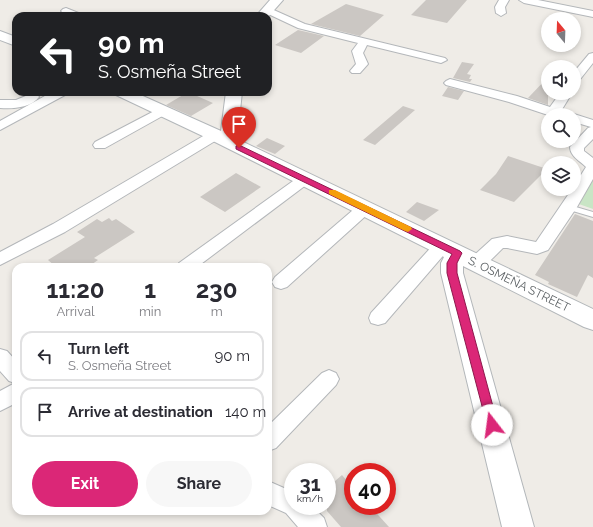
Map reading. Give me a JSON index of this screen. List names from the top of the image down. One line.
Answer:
{"streets":{"street":["S. OSMEÑA STREET"]},"north":"top","page":{"turn":["90 m","S. Osmeña Street"],"eta":["11:20","Arrival","1","min","230","m"],"list":[{"name":"Turn left","note":"S. Osmeña Street","value":"90 m"},{"name":"Arrive at destination","value":"140 m"}],"buttons":["Exit","Share"],"speed":"31 km/h","limit":"40"}}
